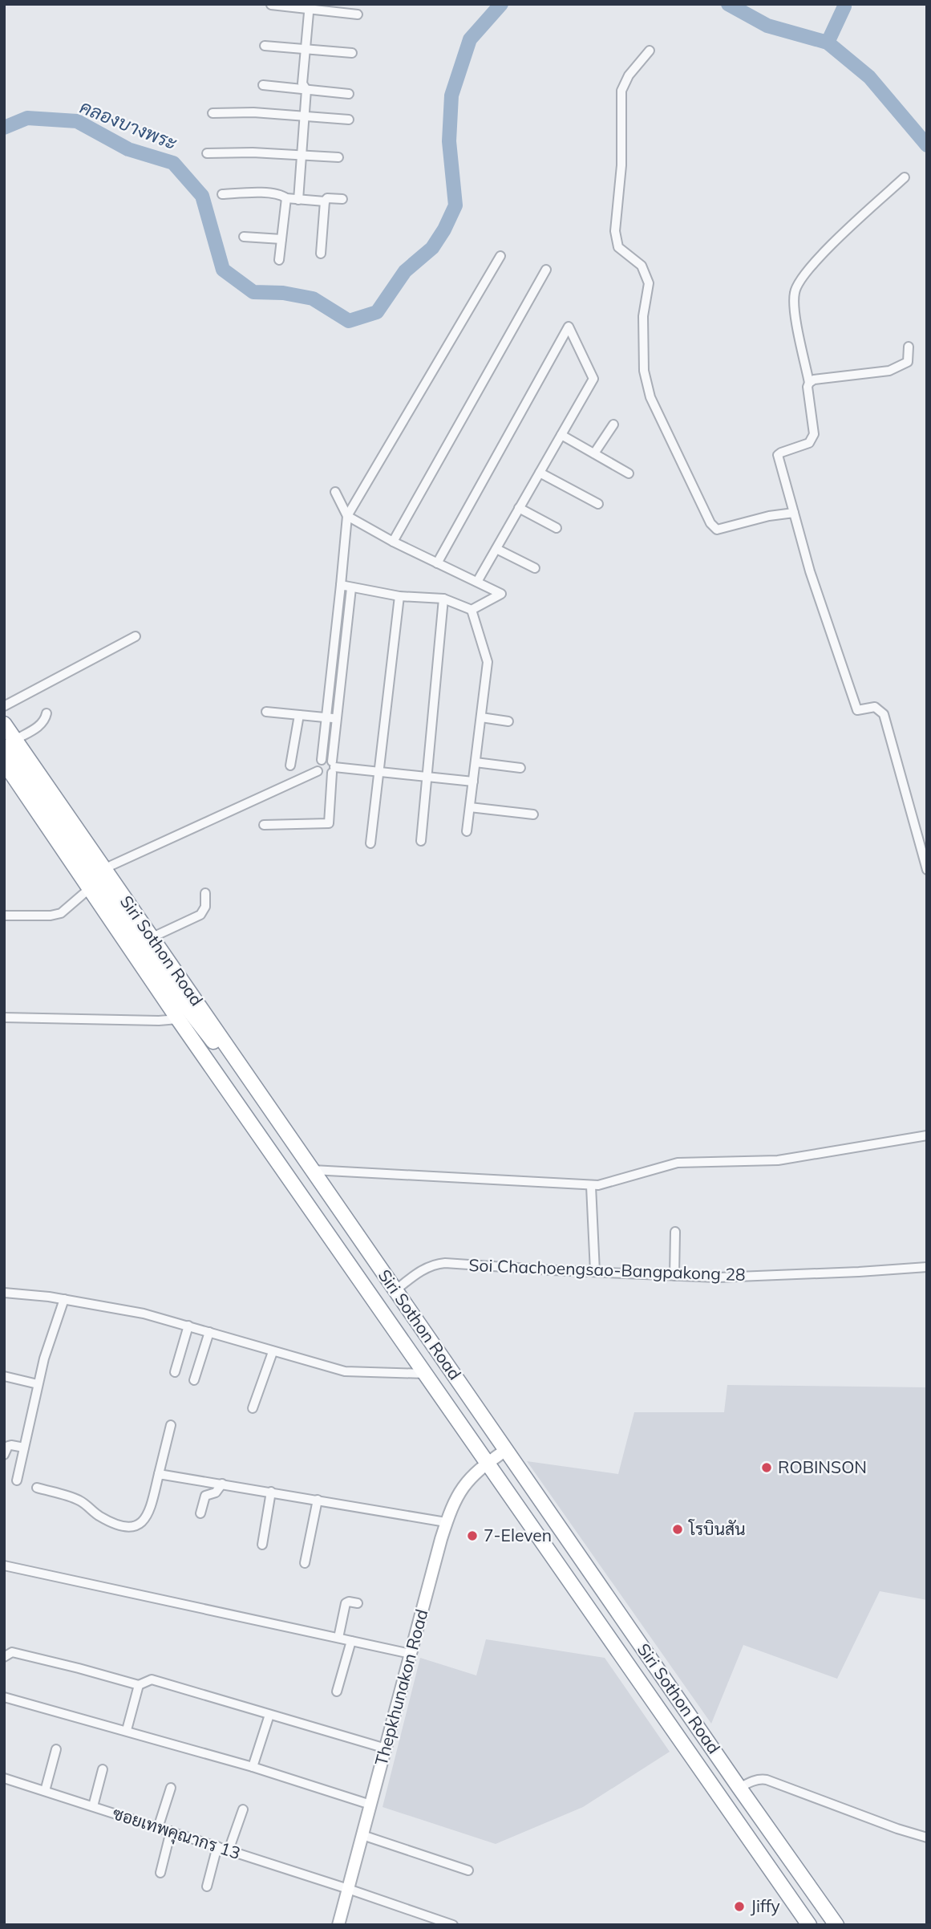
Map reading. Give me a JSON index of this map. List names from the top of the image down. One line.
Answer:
{"streets":{"highway":["Siri Sothon Road"],"main road":["Thepkhunakon Road"],"street":["Soi Chachoengsao-Bangpakong 28","ซอยเทพคุณากร 13"]},"crossings":[["Siri Sothon Road","Soi Chachoengsao-Bangpakong 28"],["Siri Sothon Road","Thepkhunakon Road"],["Thepkhunakon Road","ซอยเทพคุณากร 13"]],"water":["คลองบางพระ"],"places":["ROBINSON","โรบินสัน","7-Eleven","Jiffy"]}
